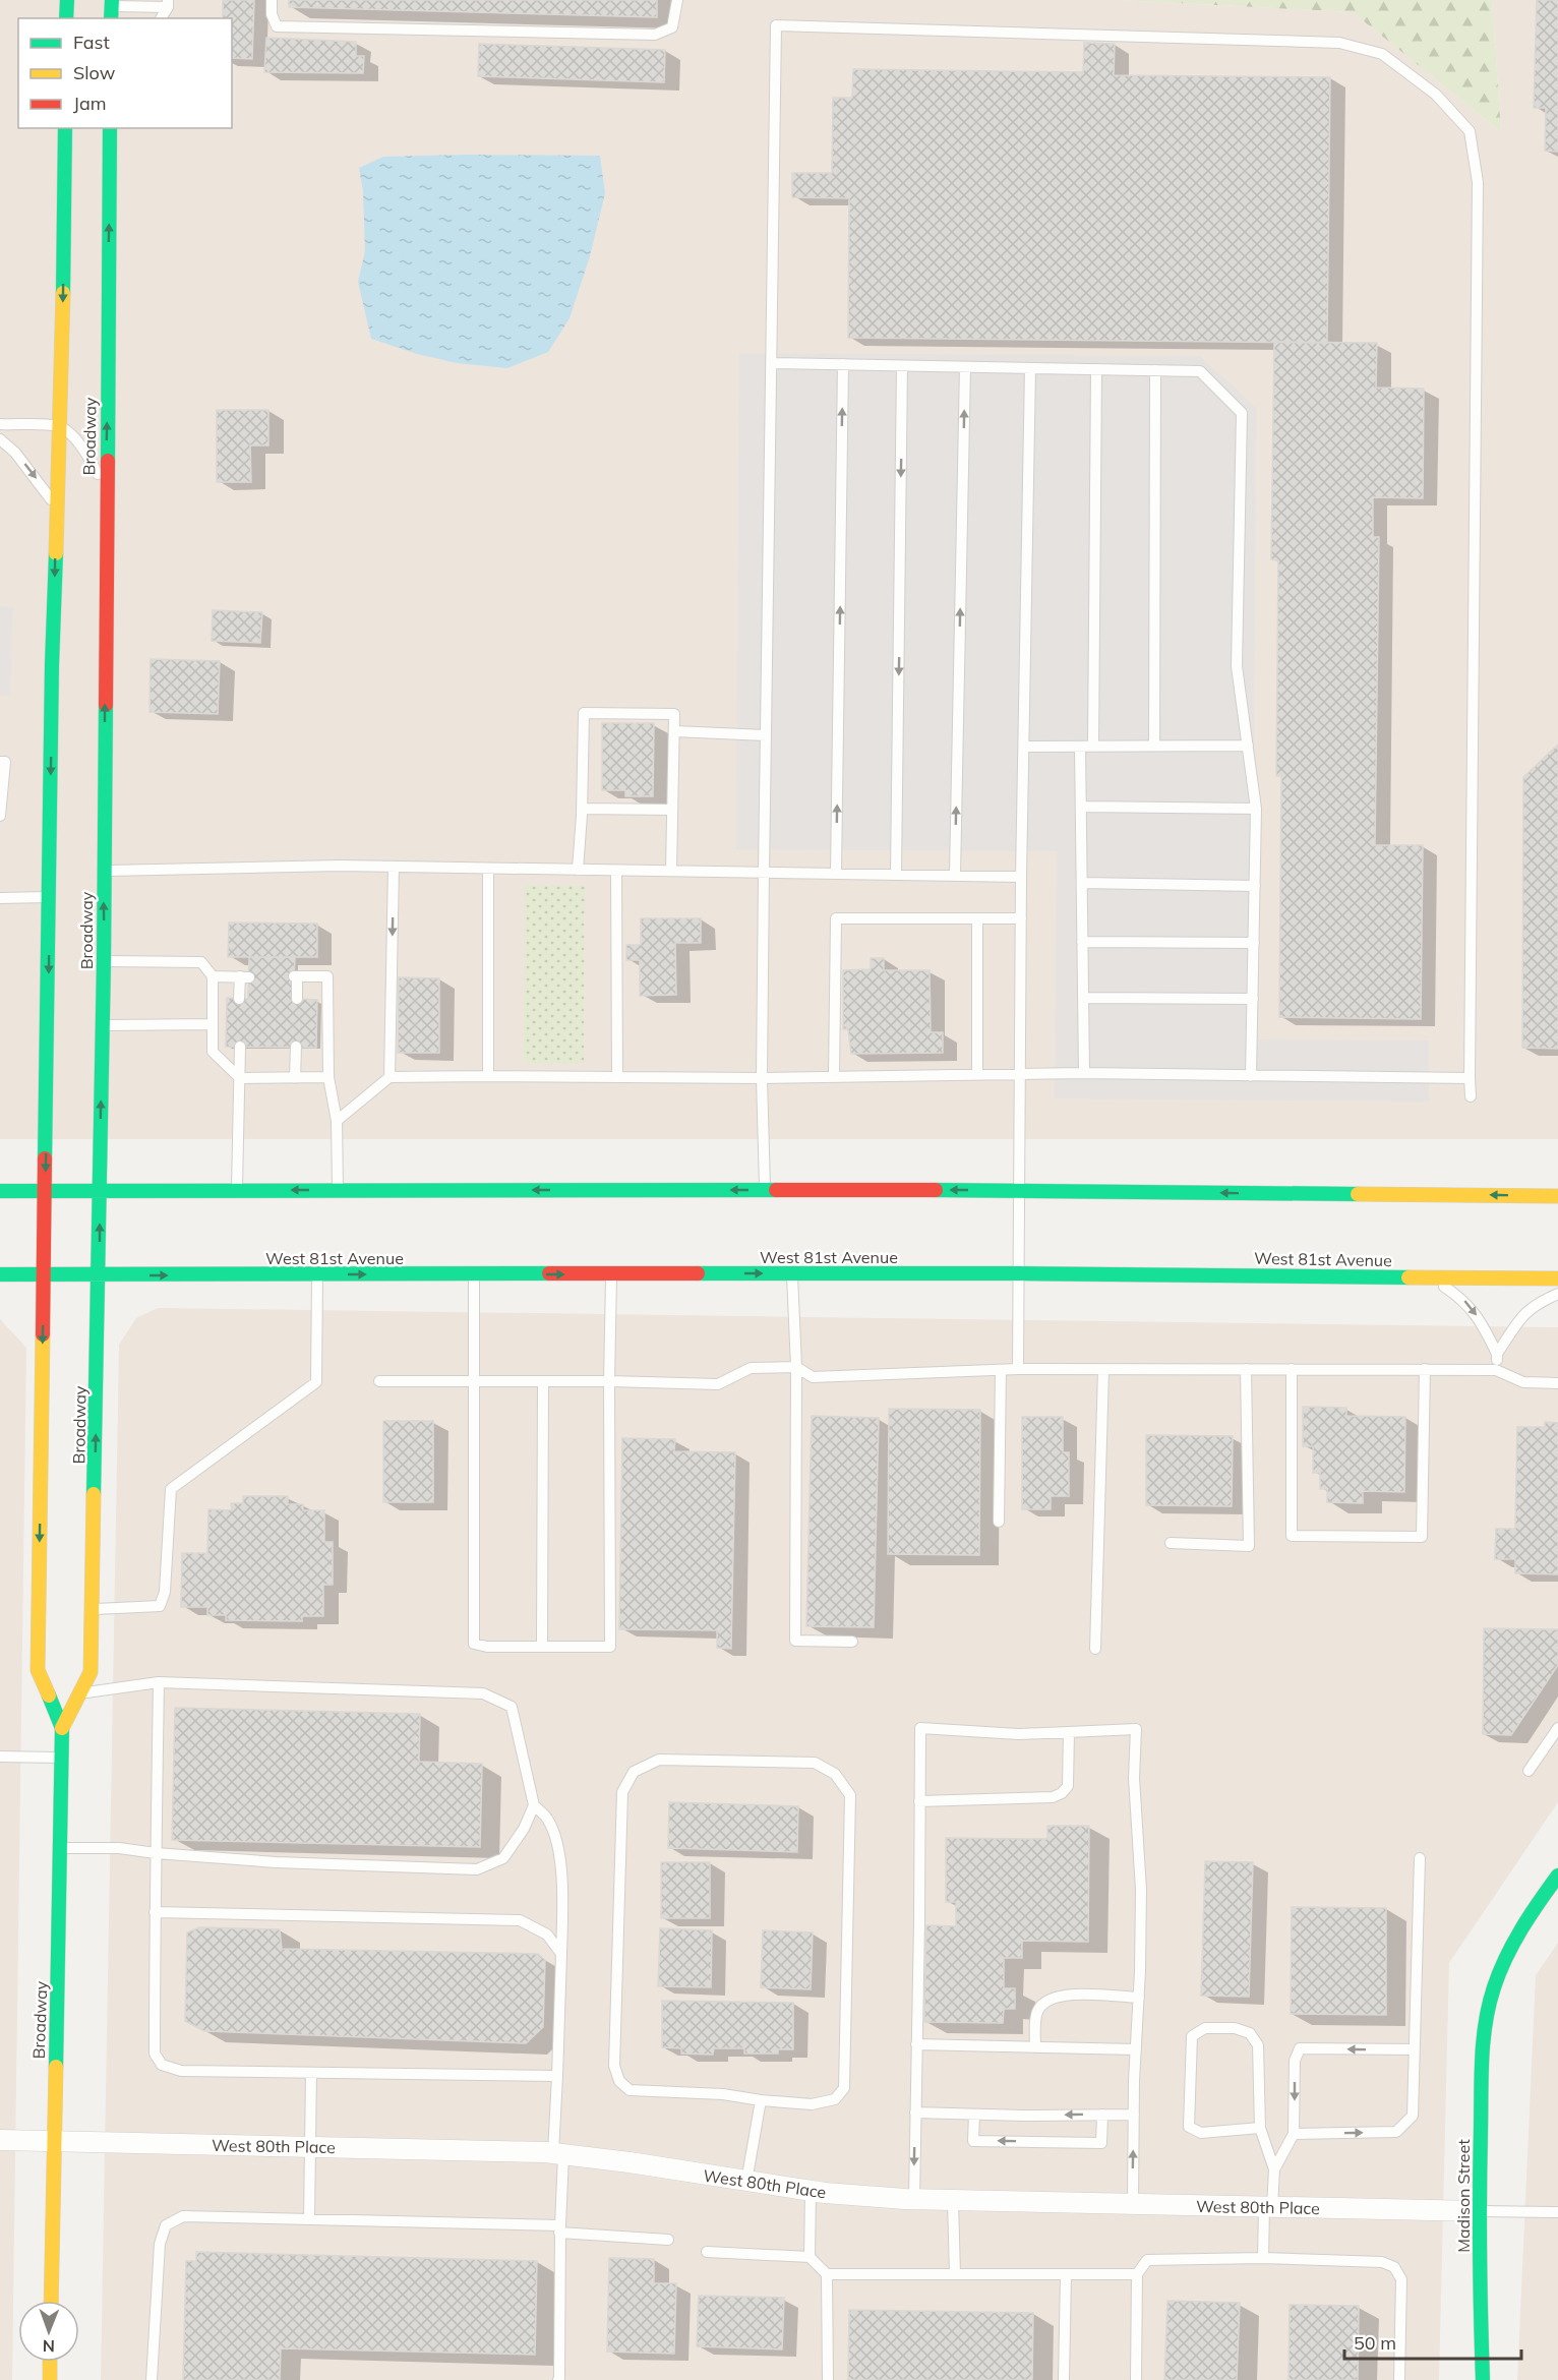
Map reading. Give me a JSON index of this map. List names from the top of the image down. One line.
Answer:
{"streets":{"main road":["Broadway","West 81st Avenue","Madison Street"],"street":["West 80th Place"]},"crossings":[["Broadway","West 81st Avenue"],["Broadway","West 80th Place"],["West 80th Place","Madison Street"]],"legend":["Fast","Slow","Jam"],"scale_bar":"50 m","north":"bottom"}
